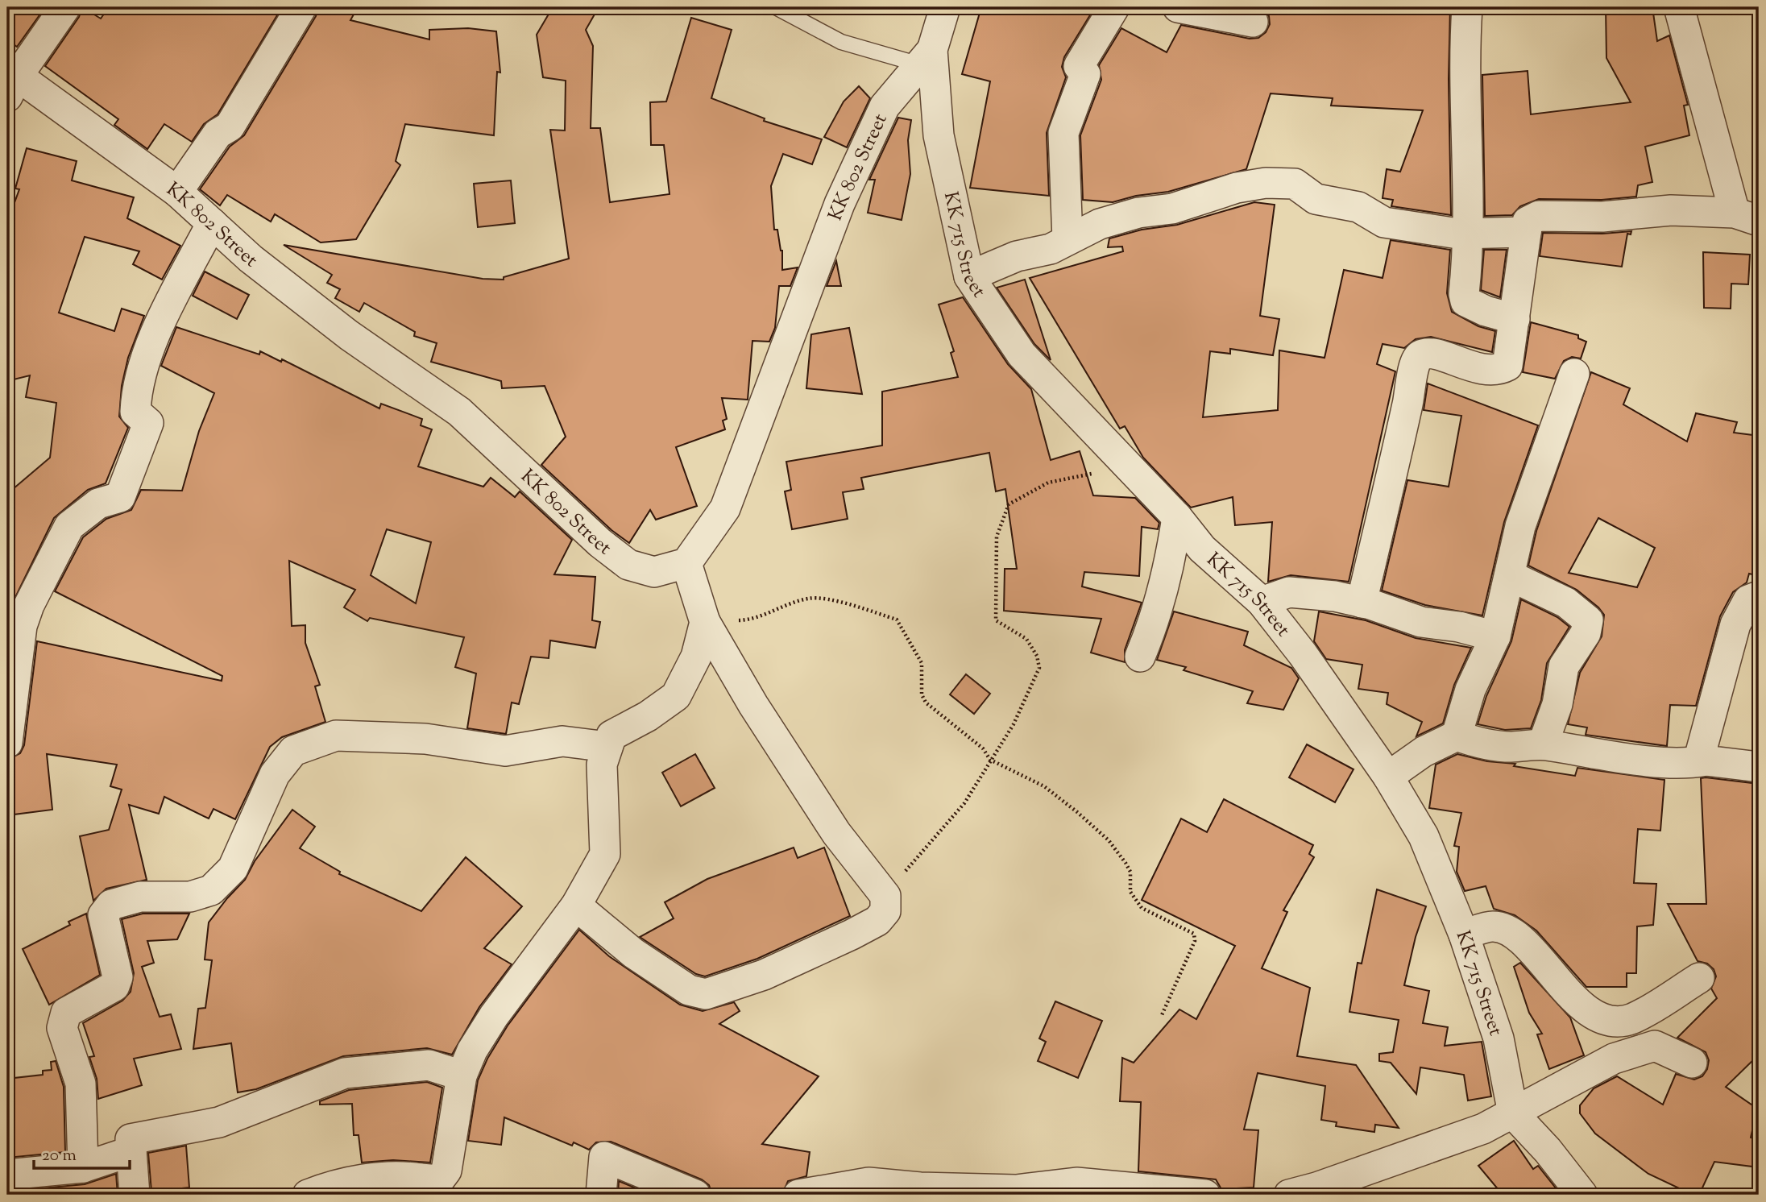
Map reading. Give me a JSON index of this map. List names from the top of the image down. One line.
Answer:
{"streets":{"street":["KK 802 Street","KK 715 Street"]},"crossings":[["KK 802 Street","KK 715 Street"]],"scale_bar":"20 m"}
